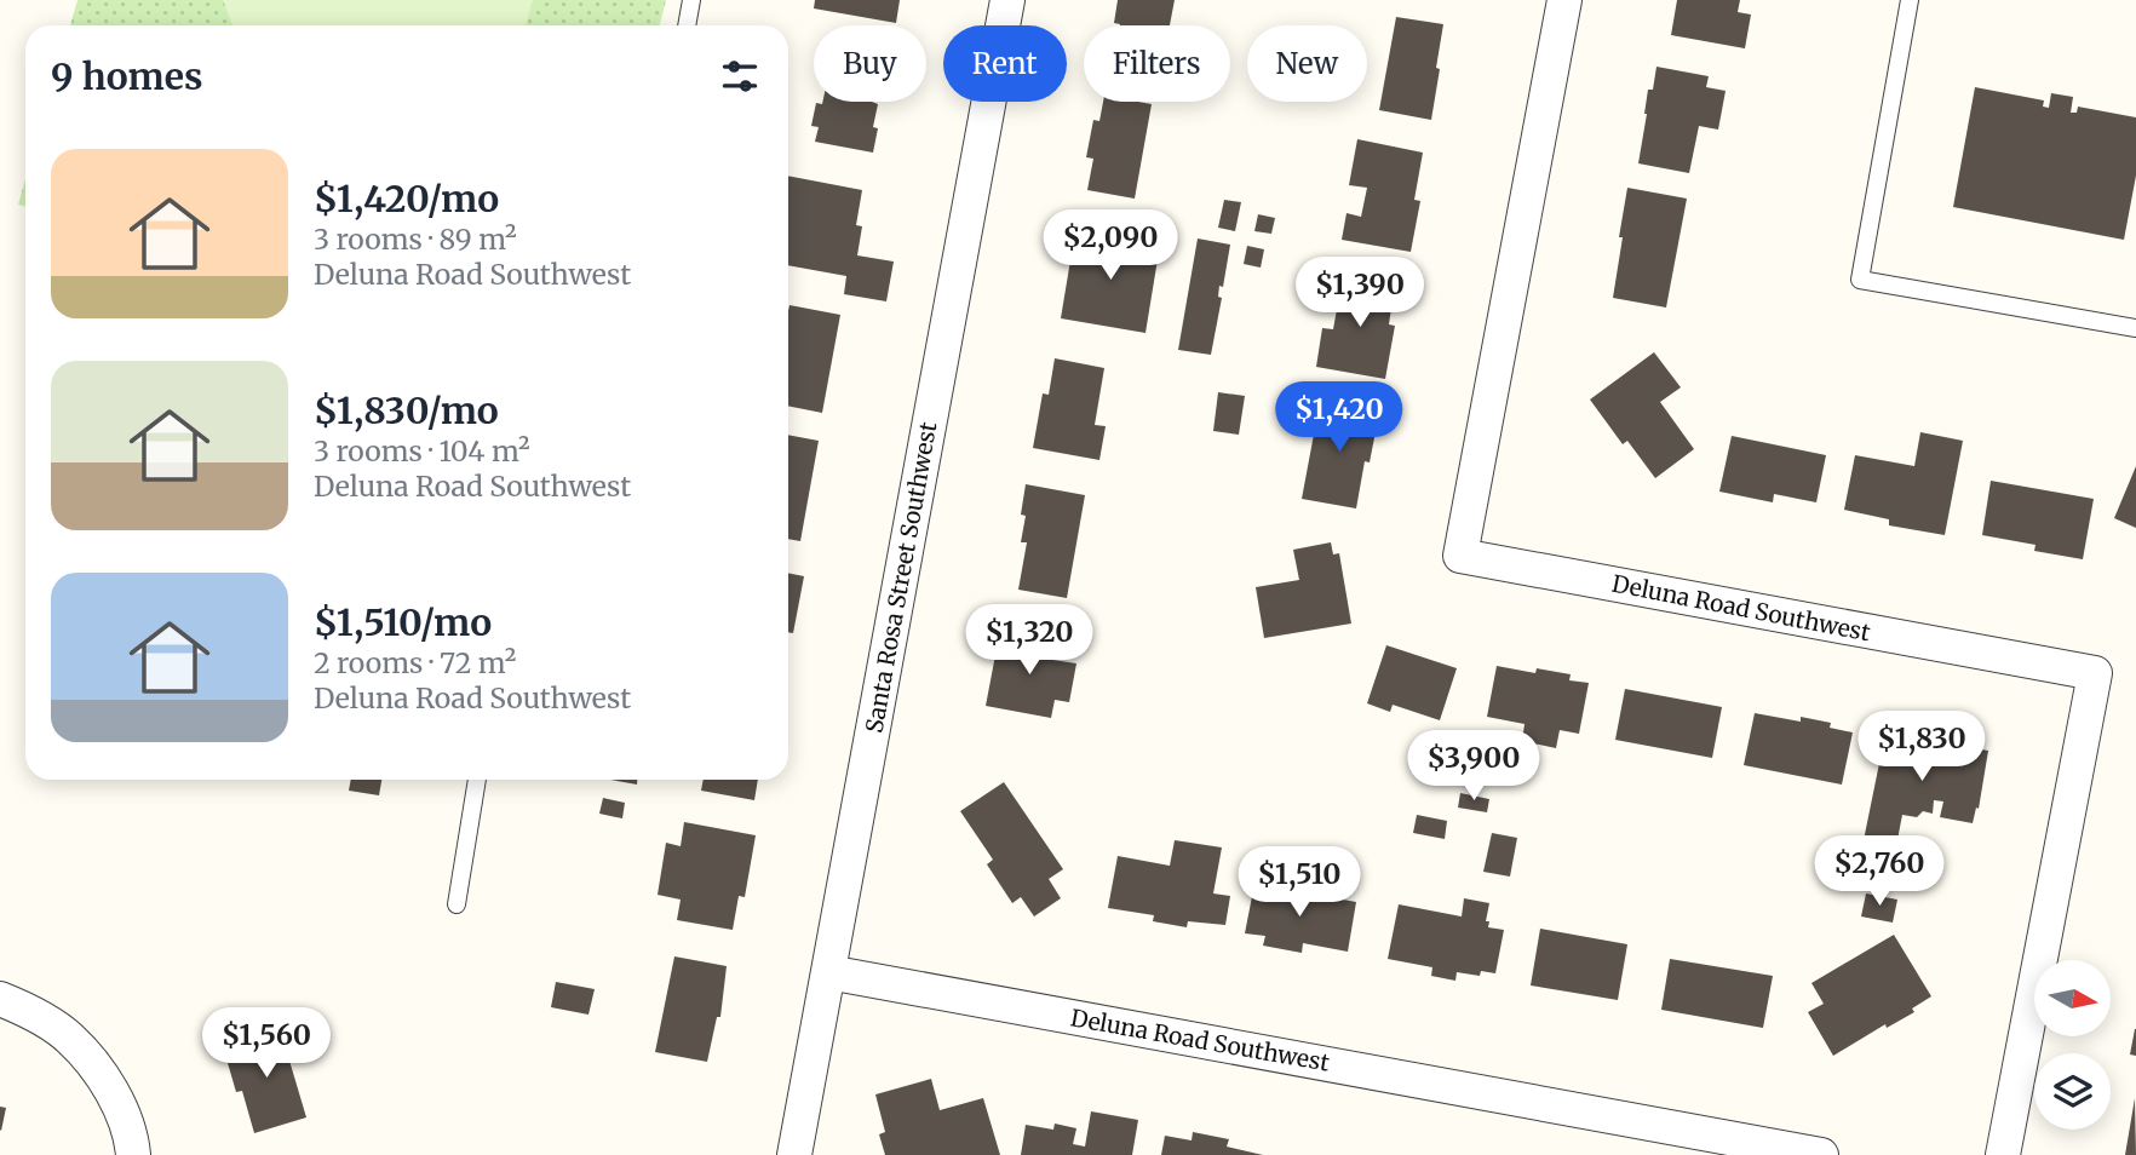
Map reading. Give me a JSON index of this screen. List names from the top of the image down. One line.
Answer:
{"streets":{"street":["Santa Rosa Street Southwest","Deluna Road Southwest"]},"crossings":[["Santa Rosa Street Southwest","Deluna Road Southwest"]],"north":"right","page":{"chip":["Buy","Rent","Filters","New"],"heading":"9 homes","list":[{"name":"$1,420/mo","note":"3 rooms · 89 m² · Deluna Road Southwest"},{"name":"$1,830/mo","note":"3 rooms · 104 m² · Deluna Road Southwest"},{"name":"$1,510/mo","note":"2 rooms · 72 m² · Deluna Road Southwest"}],"price":["$2,090","$1,390","$1,420","$1,320","$1,830","$3,900","$2,760","$1,510","$1,560"]}}
